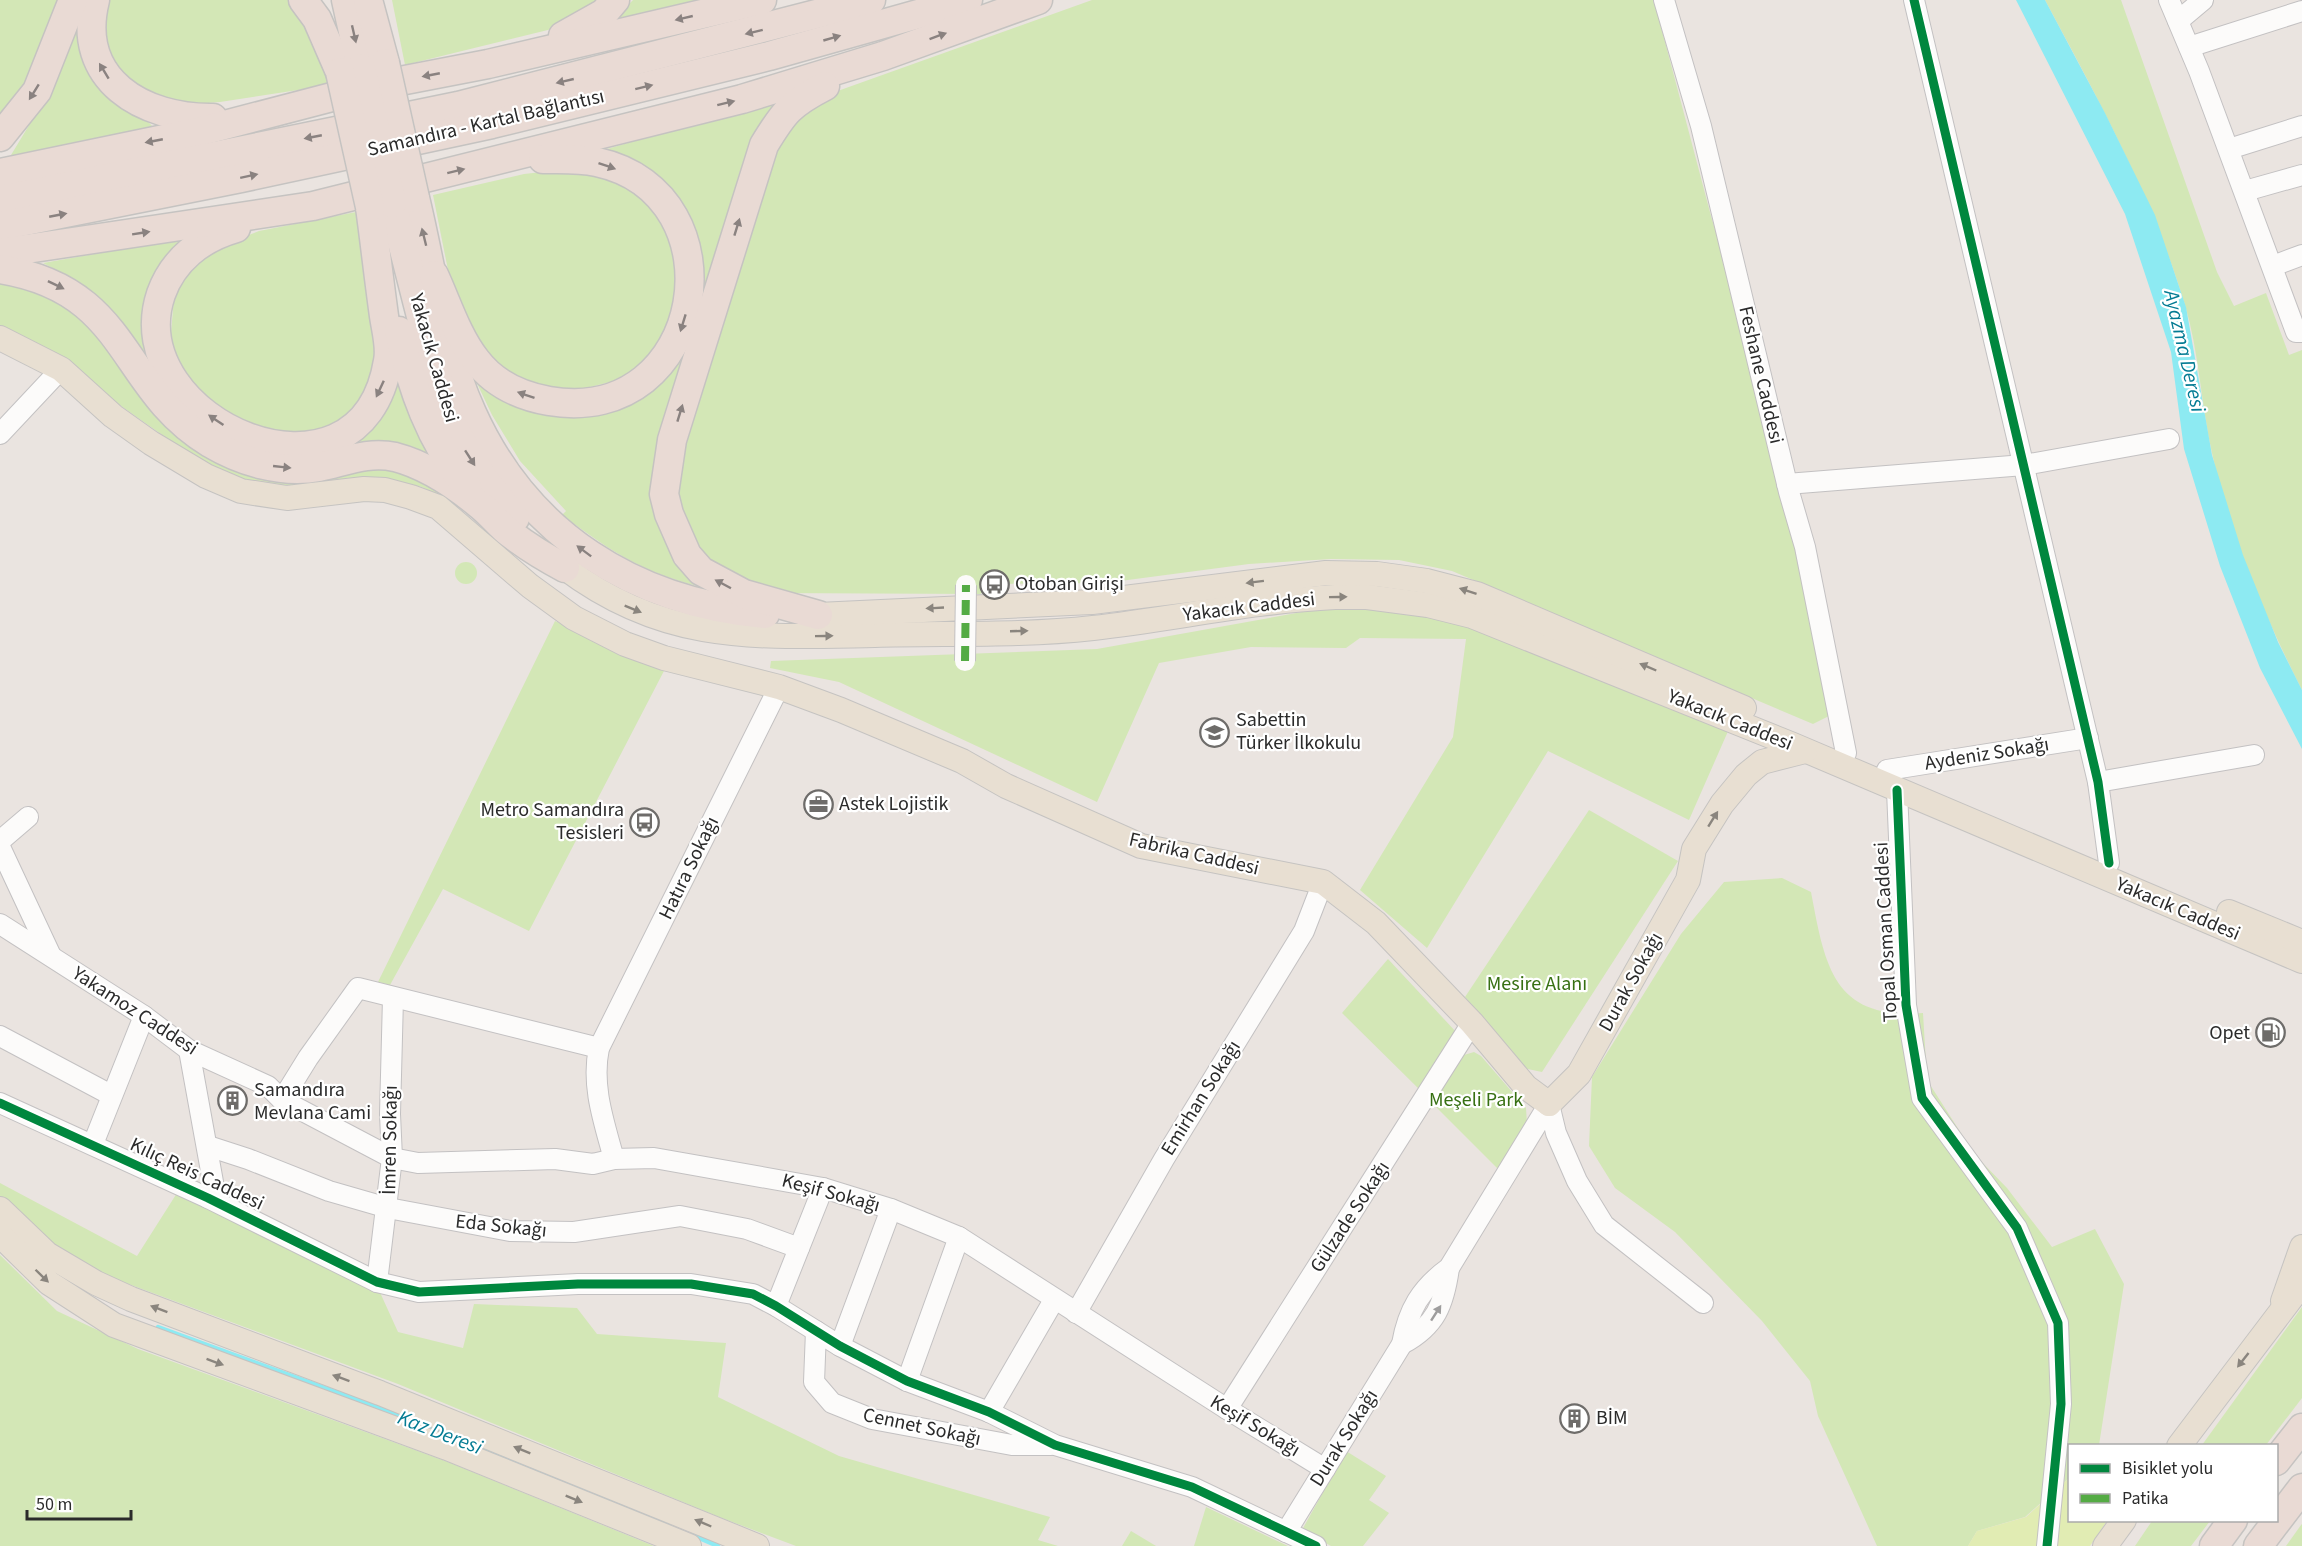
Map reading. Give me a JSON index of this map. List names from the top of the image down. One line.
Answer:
{"streets":{"highway":["Samandıra - Kartal Bağlantısı","Yakacık Caddesi"],"main road":["Fabrika Caddesi","Durak Sokağı"],"street":["Feshane Caddesi","Aydeniz Sokağı","Hatıra Sokağı","Topal Osman Caddesi","Yakamoz Caddesi","Emirhan Sokağı","İmren Sokağı","Kılıç Reis Caddesi","Keşif Sokağı","Gülzade Sokağı","Eda Sokağı","Cennet Sokağı"]},"crossings":[["Yakacık Caddesi","Feshane Caddesi"],["Yakacık Caddesi","Aydeniz Sokağı"],["Yakacık Caddesi","Topal Osman Caddesi"],["Yakacık Caddesi","Durak Sokağı"],["Aydeniz Sokağı","Topal Osman Caddesi"],["Fabrika Caddesi","Hatıra Sokağı"],["Fabrika Caddesi","Durak Sokağı"],["Fabrika Caddesi","Emirhan Sokağı"],["Fabrika Caddesi","Gülzade Sokağı"],["Durak Sokağı","Keşif Sokağı"],["Yakamoz Caddesi","Keşif Sokağı"],["Emirhan Sokağı","Keşif Sokağı"],["İmren Sokağı","Kılıç Reis Caddesi"],["İmren Sokağı","Keşif Sokağı"],["İmren Sokağı","Eda Sokağı"],["Kılıç Reis Caddesi","Cennet Sokağı"],["Keşif Sokağı","Gülzade Sokağı"]],"one_way":["Durak Sokağı"],"water":["Ayazma Deresi","Kaz Deresi"],"parks":["Mesire Alanı","Meşeli Park"],"places":{"bus stop":["Otoban Girişi","Metro Samandıra Tesisleri"],"school or university":["Sabettin Türker İlkokulu"],"office":["Astek Lojistik"],"fuel station":["Opet"],"building":["Samandıra Mevlana Cami","BİM"]},"legend":["Bisiklet yolu","Patika"],"scale_bar":"50 m"}
